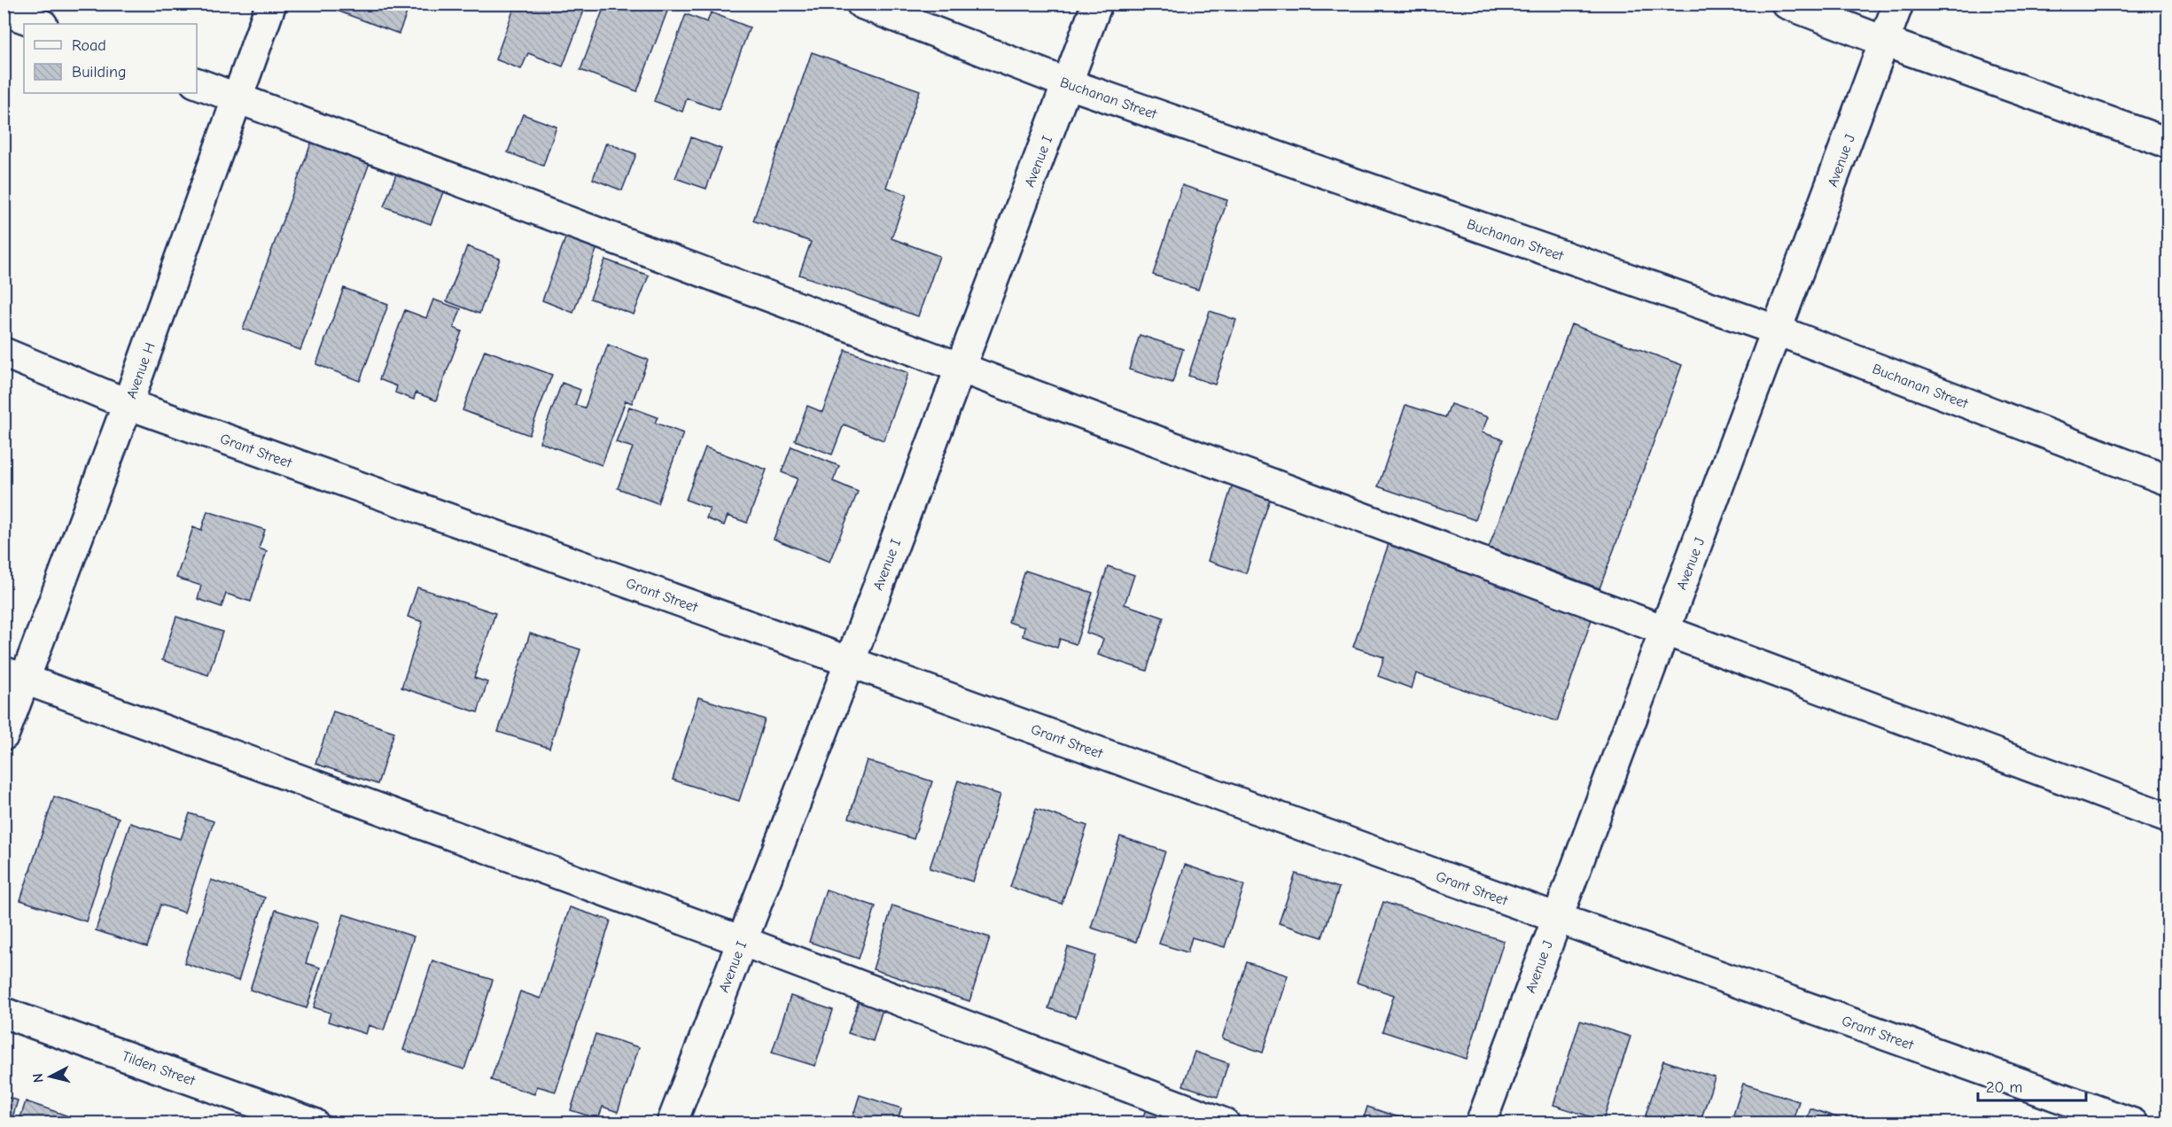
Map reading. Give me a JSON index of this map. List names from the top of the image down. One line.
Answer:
{"streets":{"street":["Buchanan Street","Avenue J","Avenue I","Avenue H","Grant Street","Tilden Street"]},"crossings":[["Buchanan Street","Avenue J"],["Buchanan Street","Avenue I"],["Avenue J","Grant Street"],["Avenue I","Grant Street"],["Avenue H","Grant Street"]],"legend":["Road","Building"],"scale_bar":"20 m","north":"left"}
